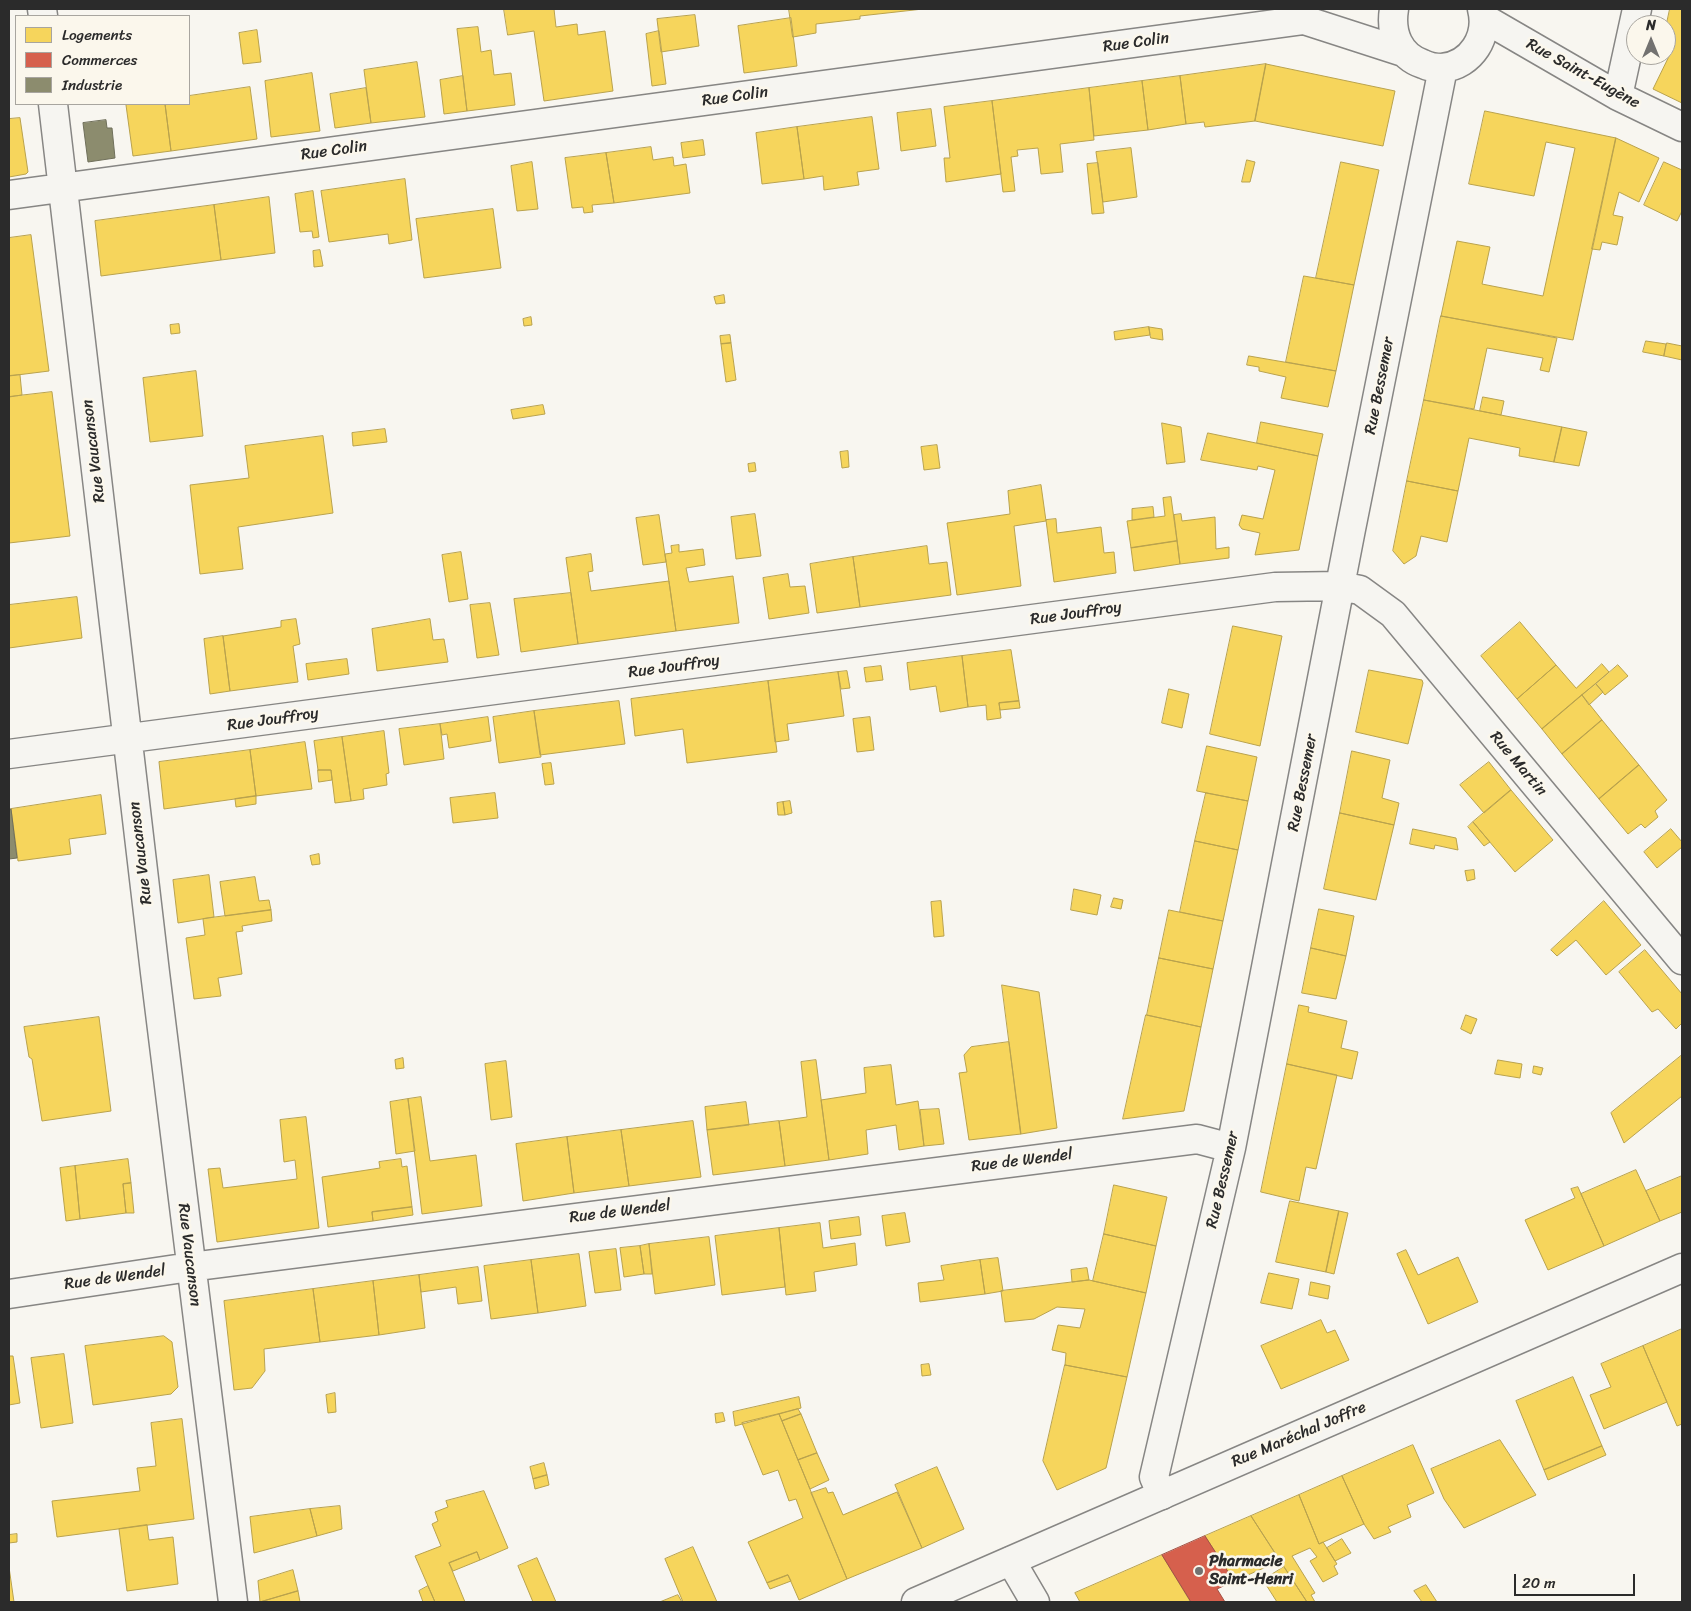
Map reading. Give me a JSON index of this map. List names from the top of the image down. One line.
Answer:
{"streets":{"street":["Rue Colin","Rue Saint-Eugène","Rue Bessemer","Rue Vaucanson","Rue Jouffroy","Rue Martin","Rue de Wendel","Rue Maréchal Joffre"]},"crossings":[["Rue Colin","Rue Bessemer"],["Rue Colin","Rue Vaucanson"],["Rue Bessemer","Rue Jouffroy"],["Rue Bessemer","Rue Martin"],["Rue Bessemer","Rue de Wendel"],["Rue Bessemer","Rue Maréchal Joffre"],["Rue Vaucanson","Rue Jouffroy"],["Rue Vaucanson","Rue de Wendel"],["Rue Jouffroy","Rue Martin"]],"places":["Pharmacie Saint-Henri"],"legend":["Logements","Commerces","Industrie"],"scale_bar":"20 m","north":"top"}
